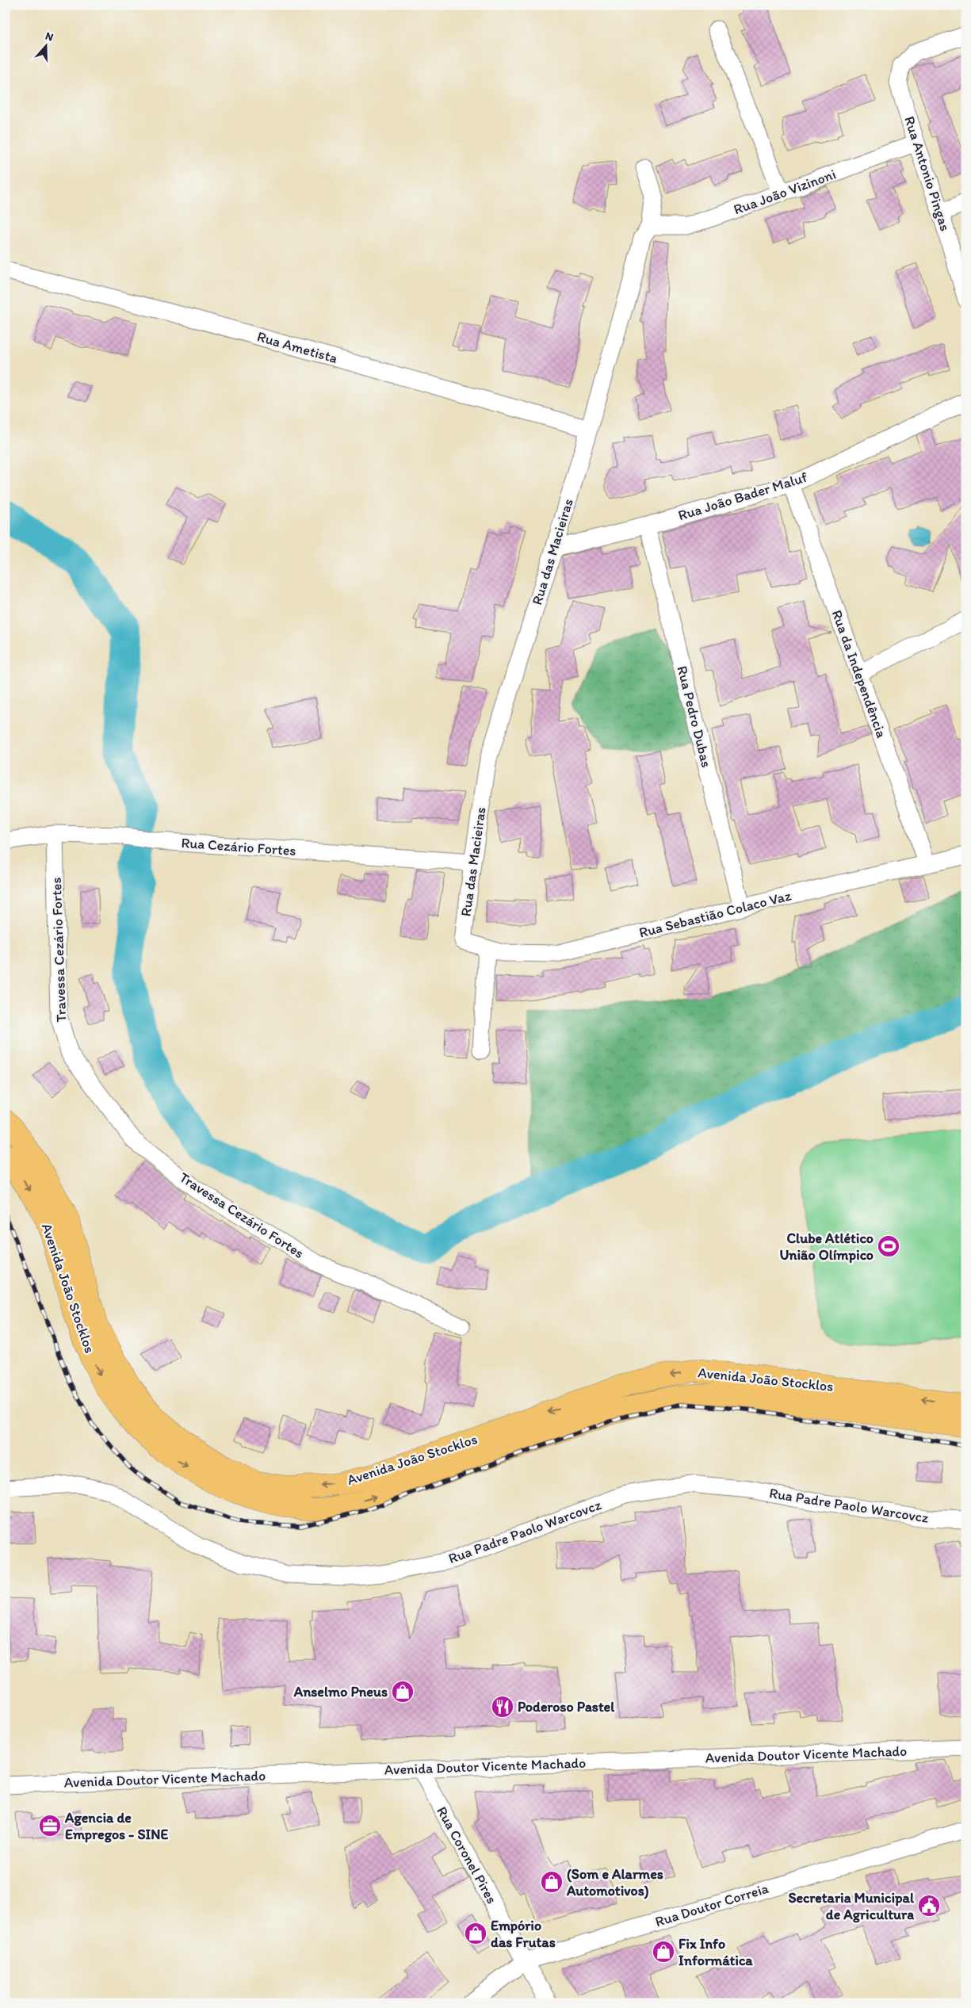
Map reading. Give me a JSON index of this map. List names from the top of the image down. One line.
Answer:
{"streets":{"main road":["Avenida João Stocklos"],"street":["Rua Antonio Pingas","Rua João Vizinoni","Rua Ametista","Rua João Bader Maluf","Rua das Macieiras","Rua da Independência","Rua Pedro Dubas","Rua Cezário Fortes","Rua Sebastião Colaco Vaz","Travessa Cezário Fortes","Rua Padre Paolo Warcovcz","Avenida Doutor Vicente Machado","Rua Coronel Pires","Rua Doutor Correia"]},"crossings":[["Rua Antonio Pingas","Rua João Vizinoni"],["Rua João Vizinoni","Rua das Macieiras"],["Rua Ametista","Rua das Macieiras"],["Rua João Bader Maluf","Rua das Macieiras"],["Rua João Bader Maluf","Rua da Independência"],["Rua João Bader Maluf","Rua Pedro Dubas"],["Rua das Macieiras","Rua Cezário Fortes"],["Rua das Macieiras","Rua Sebastião Colaco Vaz"],["Rua da Independência","Rua Sebastião Colaco Vaz"],["Rua Pedro Dubas","Rua Sebastião Colaco Vaz"],["Rua Cezário Fortes","Travessa Cezário Fortes"],["Avenida Doutor Vicente Machado","Rua Coronel Pires"],["Rua Coronel Pires","Rua Doutor Correia"]],"places":{"sports":["Clube Atlético União Olímpico"],"shop":["Anselmo Pneus","(Som e Alarmes Automotivos)","Empório das Frutas","Fix Info Informática"],"restaurant":["Poderoso Pastel"],"office":["Agencia de Empregos - SINE"],"public building":["Secretaria Municipal de Agricultura"]},"north":"top"}
